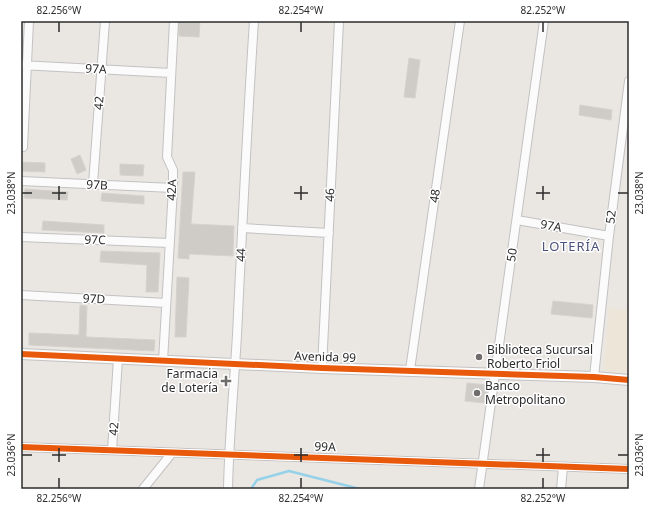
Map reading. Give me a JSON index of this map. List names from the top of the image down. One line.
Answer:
{"streets":{"street":["97A","42","97B","42A","46","48","52","97C","44","50","97D","Avenida 99","99A"]},"crossings":[["97A","42"],["97A","42A"],["97A","52"],["97A","50"],["42","97B"],["42","Avenida 99"],["42","99A"],["97B","42A"],["42A","97C"],["42A","97D"],["42A","Avenida 99"],["46","Avenida 99"],["48","Avenida 99"],["52","Avenida 99"],["44","Avenida 99"],["44","99A"],["50","Avenida 99"],["50","99A"]],"districts":["LOTERÍA"],"places":{"other":["Biblioteca Sucursal Roberto Friol","Banco Metropolitano"],"health":["Farmacia de Lotería"]},"coordinates":["82.256°W","82.254°W","82.252°W","23.038°N","23.036°N"]}
